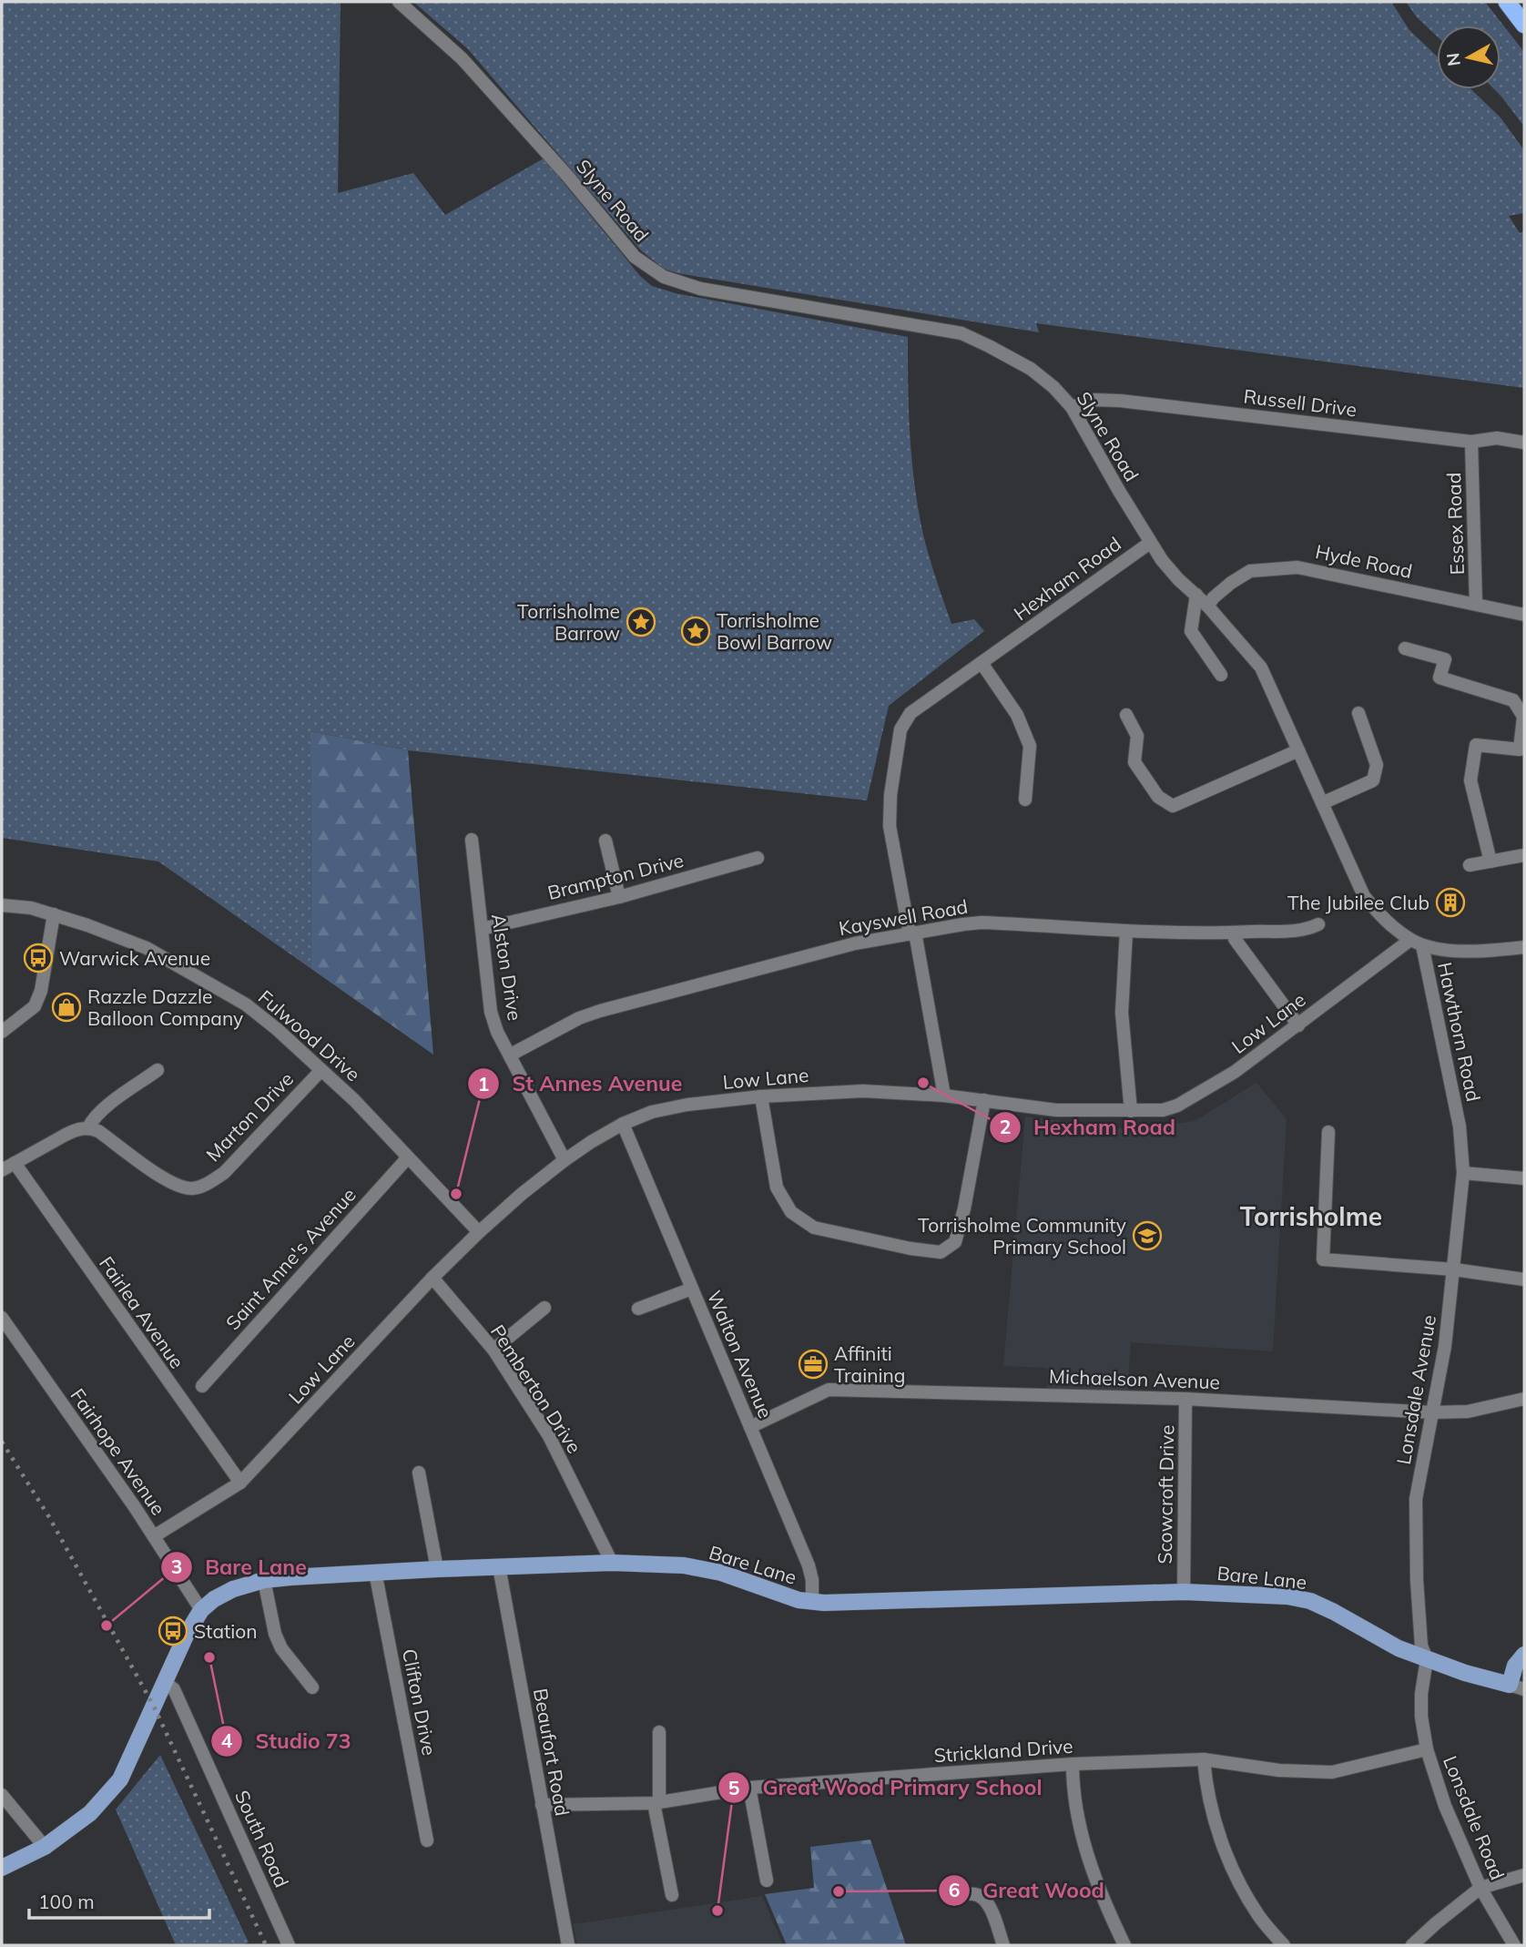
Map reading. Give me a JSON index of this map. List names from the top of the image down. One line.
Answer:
{"streets":{"main road":["Bare Lane"],"street":["Slyne Road","Russell Drive","Essex Road","Hyde Road","Hexham Road","Brampton Drive","Kayswell Road","Alston Drive","Low Lane","Hawthorn Road","Fulwood Drive","Marton Drive","Saint Anne's Avenue","Fairlea Avenue","Walton Avenue","Michaelson Avenue","Pemberton Drive","Lonsdale Avenue","Fairhope Avenue","Scowcroft Drive","Clifton Drive","Strickland Drive","Beaufort Road","Lonsdale Road","South Road"]},"crossings":[["Slyne Road","Russell Drive"],["Slyne Road","Hyde Road"],["Slyne Road","Hexham Road"],["Slyne Road","Low Lane"],["Slyne Road","Hawthorn Road"],["Russell Drive","Essex Road"],["Essex Road","Hyde Road"],["Hexham Road","Kayswell Road"],["Hexham Road","Low Lane"],["Brampton Drive","Alston Drive"],["Kayswell Road","Alston Drive"],["Alston Drive","Low Lane"],["Low Lane","Hawthorn Road"],["Low Lane","Fulwood Drive"],["Low Lane","Fairlea Avenue"],["Low Lane","Walton Avenue"],["Low Lane","Pemberton Drive"],["Low Lane","Fairhope Avenue"],["Hawthorn Road","Lonsdale Avenue"],["Fulwood Drive","Marton Drive"],["Fulwood Drive","Saint Anne's Avenue"],["Walton Avenue","Michaelson Avenue"],["Walton Avenue","Bare Lane"],["Michaelson Avenue","Lonsdale Avenue"],["Michaelson Avenue","Scowcroft Drive"],["Pemberton Drive","Bare Lane"],["Lonsdale Avenue","Bare Lane"],["Lonsdale Avenue","Lonsdale Road"],["Fairhope Avenue","Bare Lane"],["Scowcroft Drive","Bare Lane"],["Bare Lane","Clifton Drive"],["Bare Lane","Beaufort Road"],["Bare Lane","Lonsdale Road"],["Bare Lane","South Road"],["Strickland Drive","Beaufort Road"],["Strickland Drive","Lonsdale Road"]],"districts":["Torrisholme"],"places":{"place":["Torrisholme Barrow","Torrisholme Bowl Barrow"],"building":["The Jubilee Club"],"bus stop":["Warwick Avenue","Station"],"shop":["Razzle Dazzle Balloon Company"],"other":["Hexham Road","St Annes Avenue","Bare Lane","Studio 73","Great Wood","Great Wood Primary School"],"school or university":["Torrisholme Community Primary School"],"office":["Affiniti Training"]},"scale_bar":"100 m","north":"left"}
